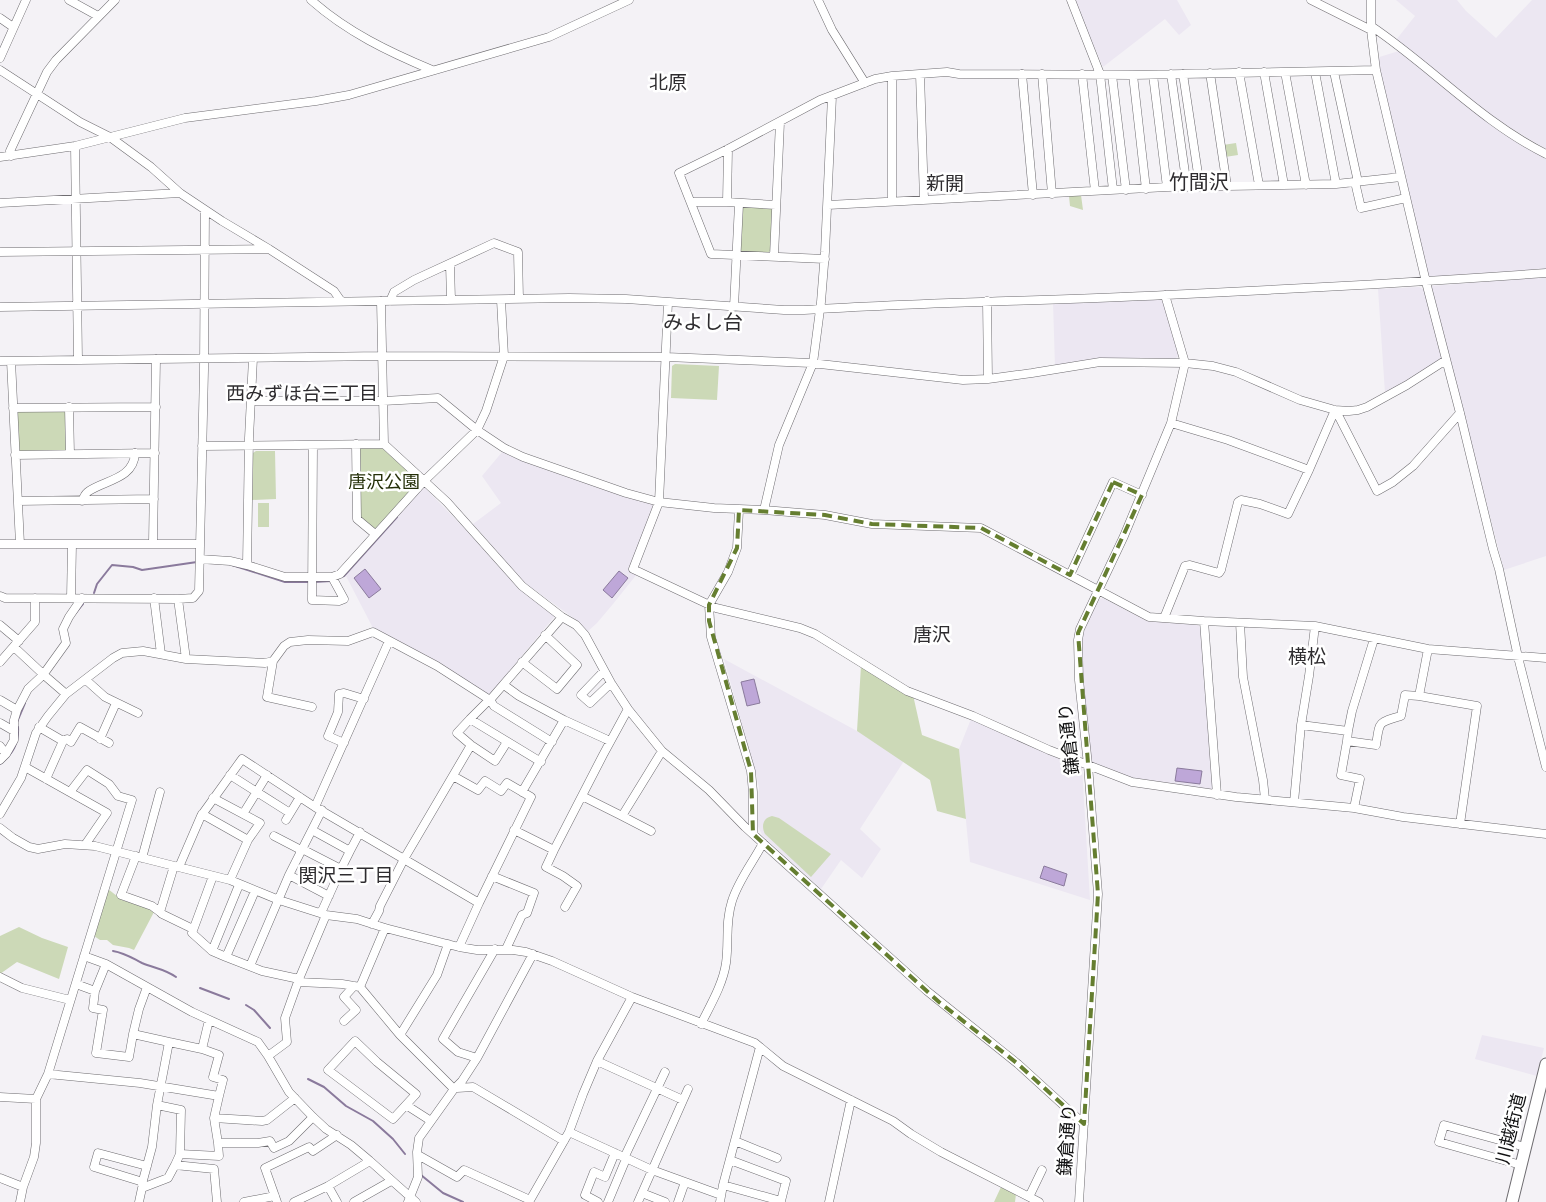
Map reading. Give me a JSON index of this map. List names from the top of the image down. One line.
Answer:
{"streets":{"highway":["川越街道"],"street":["鎌倉通り"]},"districts":["北原","竹間沢","新開","みよし台","西みずほ台三丁目","唐沢","横松","関沢三丁目"],"parks":["唐沢公園"]}
